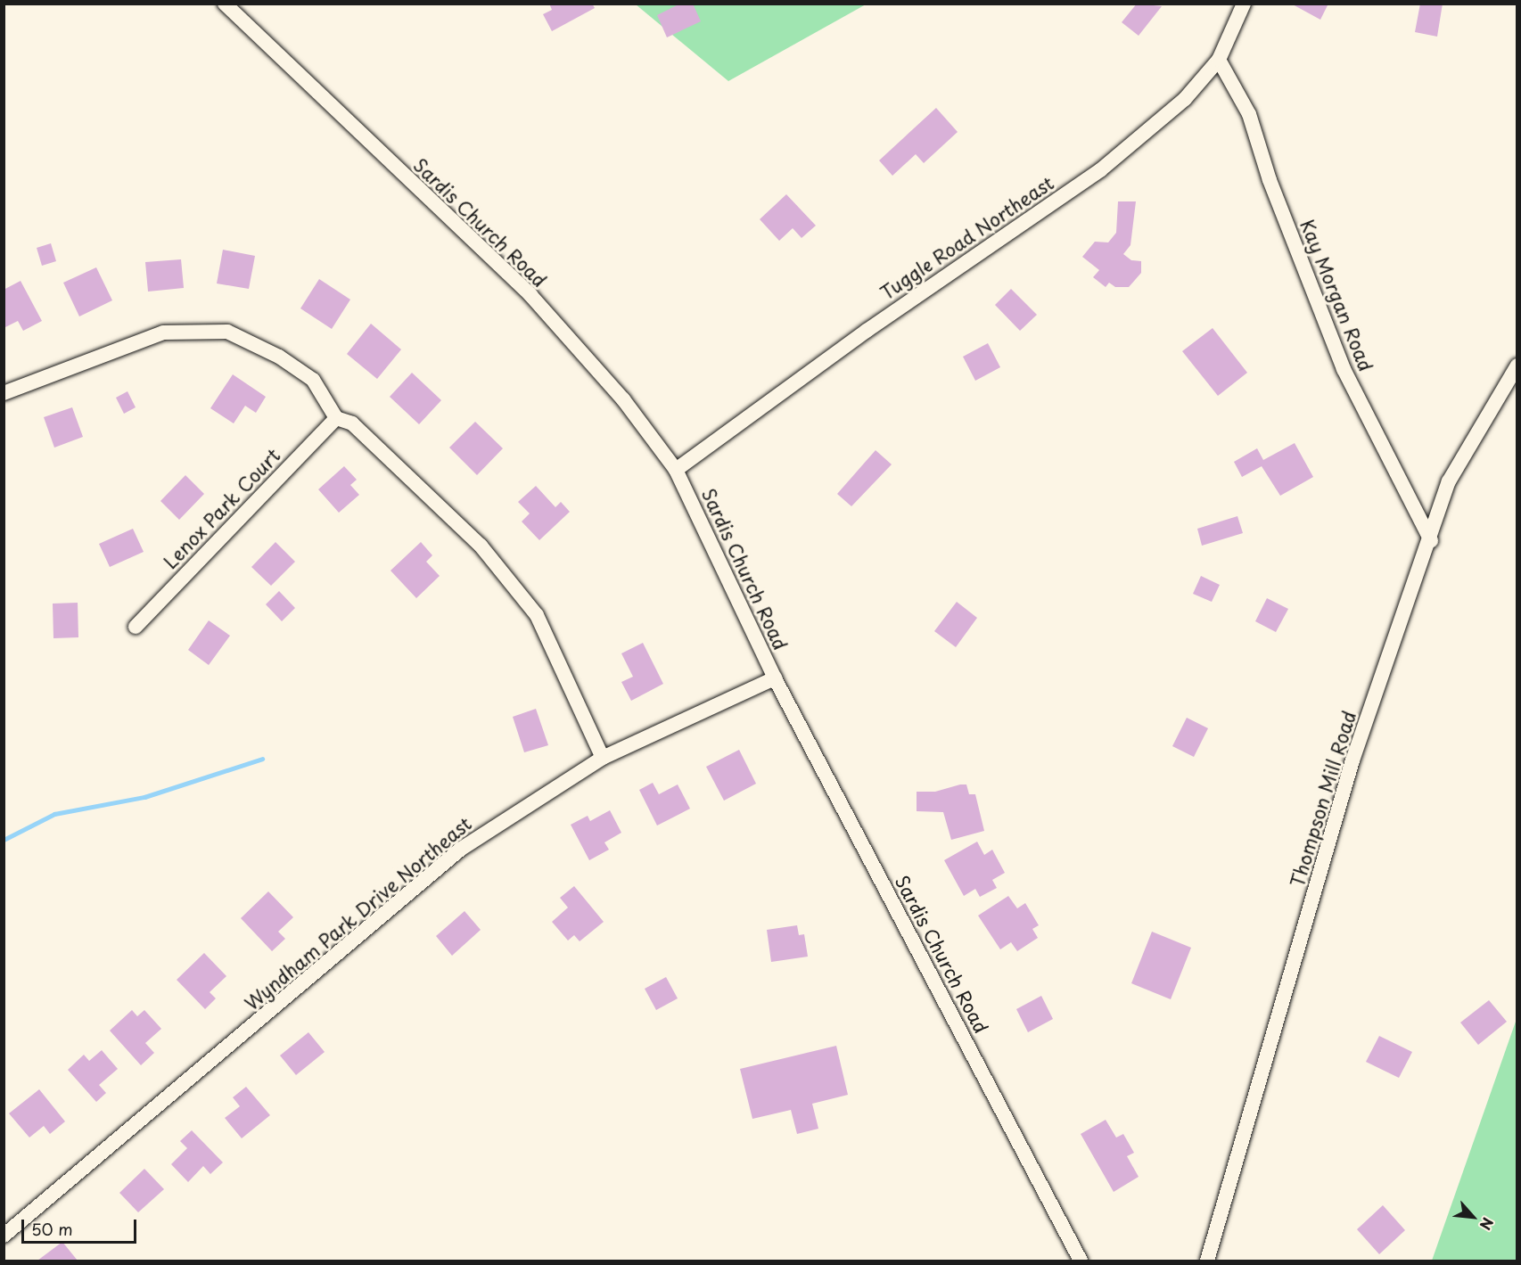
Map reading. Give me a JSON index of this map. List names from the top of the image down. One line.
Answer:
{"streets":{"street":["Sardis Church Road","Tuggle Road Northeast","Kay Morgan Road","Lenox Park Court","Thompson Mill Road","Wyndham Park Drive Northeast"]},"crossings":[["Sardis Church Road","Tuggle Road Northeast"],["Sardis Church Road","Wyndham Park Drive Northeast"],["Tuggle Road Northeast","Kay Morgan Road"],["Kay Morgan Road","Thompson Mill Road"]],"scale_bar":"50 m","north":"bottom right"}
